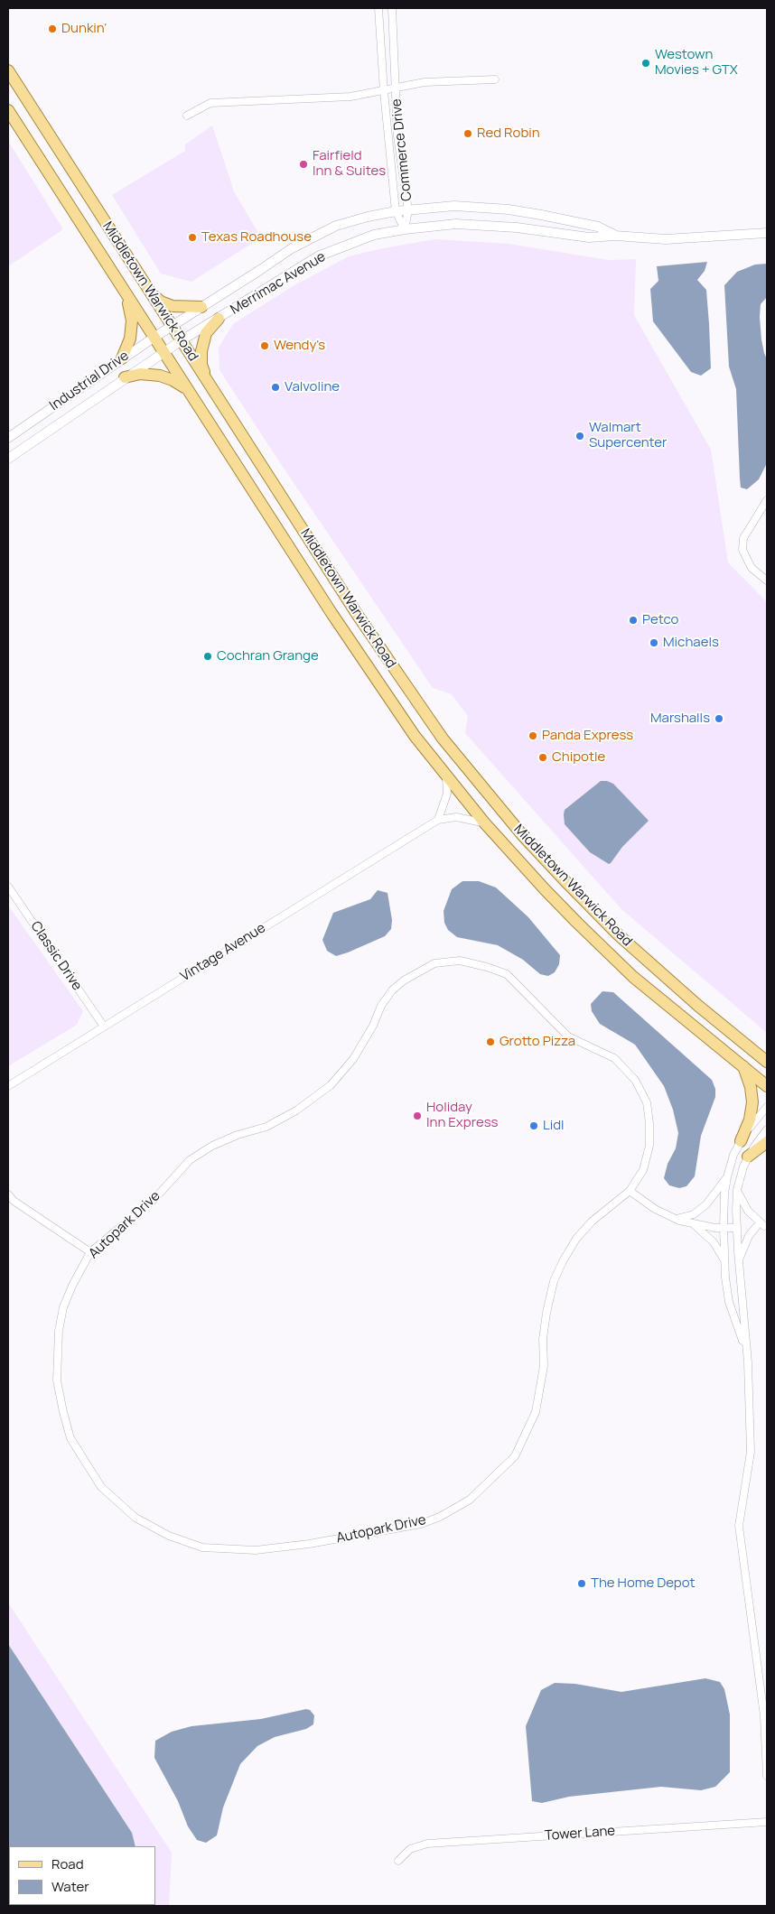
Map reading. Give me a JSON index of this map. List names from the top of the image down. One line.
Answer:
{"streets":{"main road":["Middletown Warwick Road"],"street":["Commerce Drive","Merrimac Avenue","Industrial Drive","Vintage Avenue","Classic Drive","Autopark Drive","Tower Lane"]},"crossings":[["Commerce Drive","Merrimac Avenue"],["Merrimac Avenue","Middletown Warwick Road"],["Merrimac Avenue","Industrial Drive"],["Middletown Warwick Road","Industrial Drive"],["Middletown Warwick Road","Vintage Avenue"],["Vintage Avenue","Classic Drive"]],"places":["Dunkin'","Westown Movies + GTX","Red Robin","Fairfield Inn & Suites","Texas Roadhouse","Wendy's","Valvoline","Walmart Supercenter","Petco","Michaels","Cochran Grange","Marshalls","Panda Express","Chipotle","Grotto Pizza","Holiday Inn Express","Lidl","The Home Depot"],"legend":["Road","Water"]}
